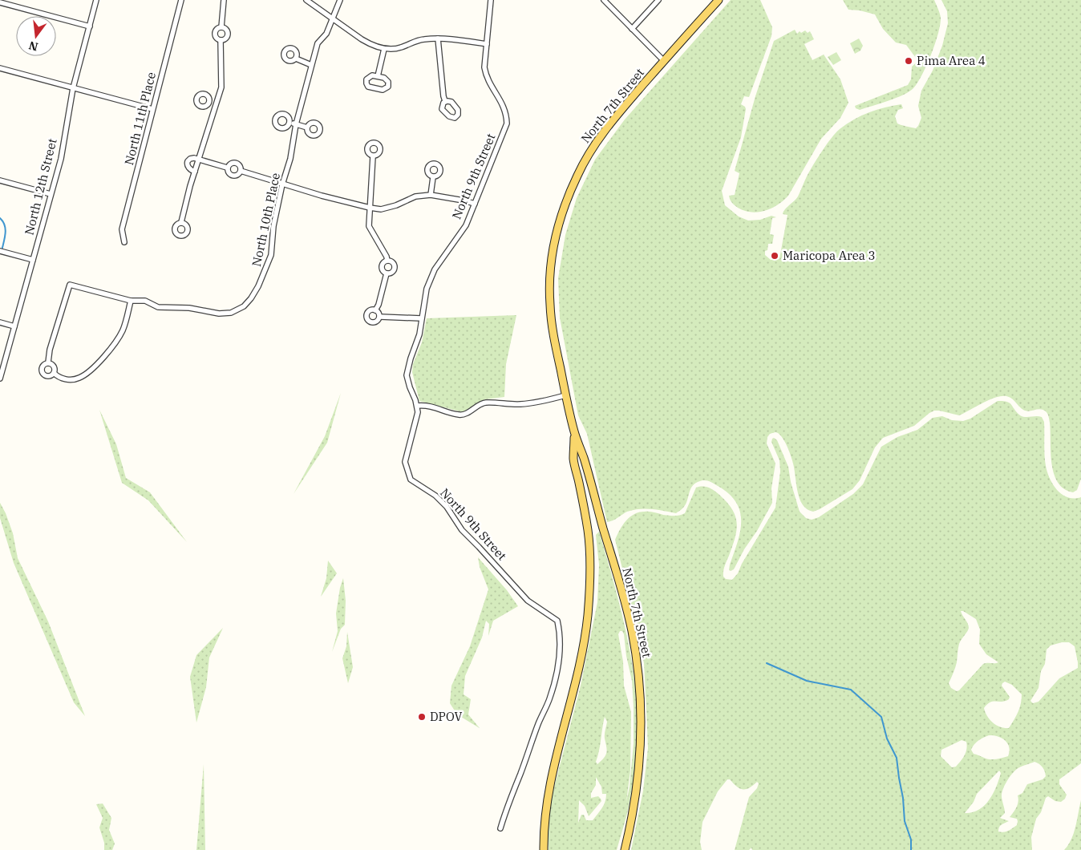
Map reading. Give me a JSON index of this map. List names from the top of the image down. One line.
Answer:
{"streets":{"main road":["North 7th Street"],"street":["North 11th Place","North 9th Street","North 12th Street","North 10th Place"]},"places":["Pima Area 4","Maricopa Area 3","DPOV"],"north":"bottom"}
